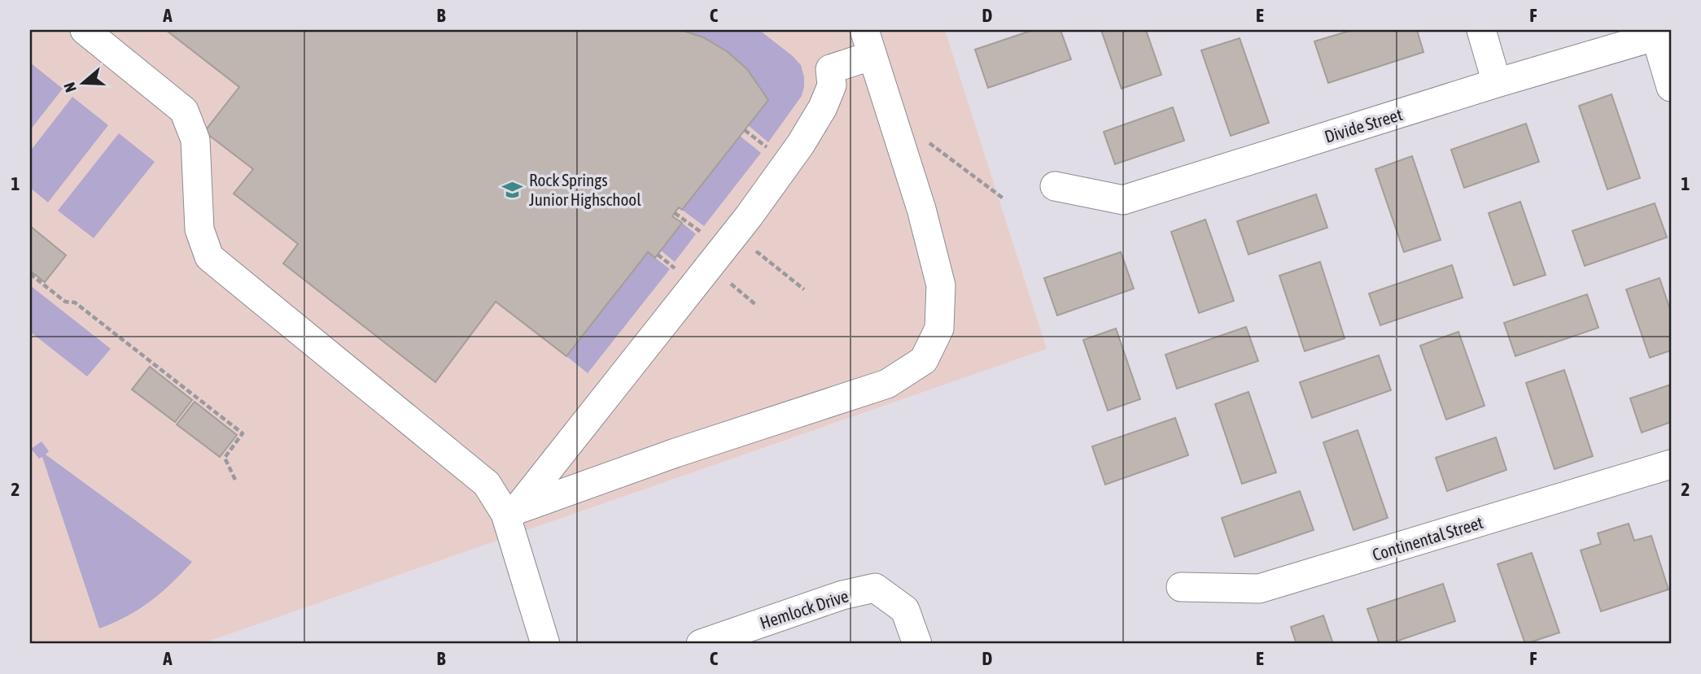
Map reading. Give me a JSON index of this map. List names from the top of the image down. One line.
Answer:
{"streets":{"street":["Divide Street","Continental Street","Hemlock Drive"]},"places":{"school or university":["Rock Springs Junior Highschool"]},"north":"left","grid":{"columns":["A","B","C","D","E","F"],"rows":["1","2"]}}
